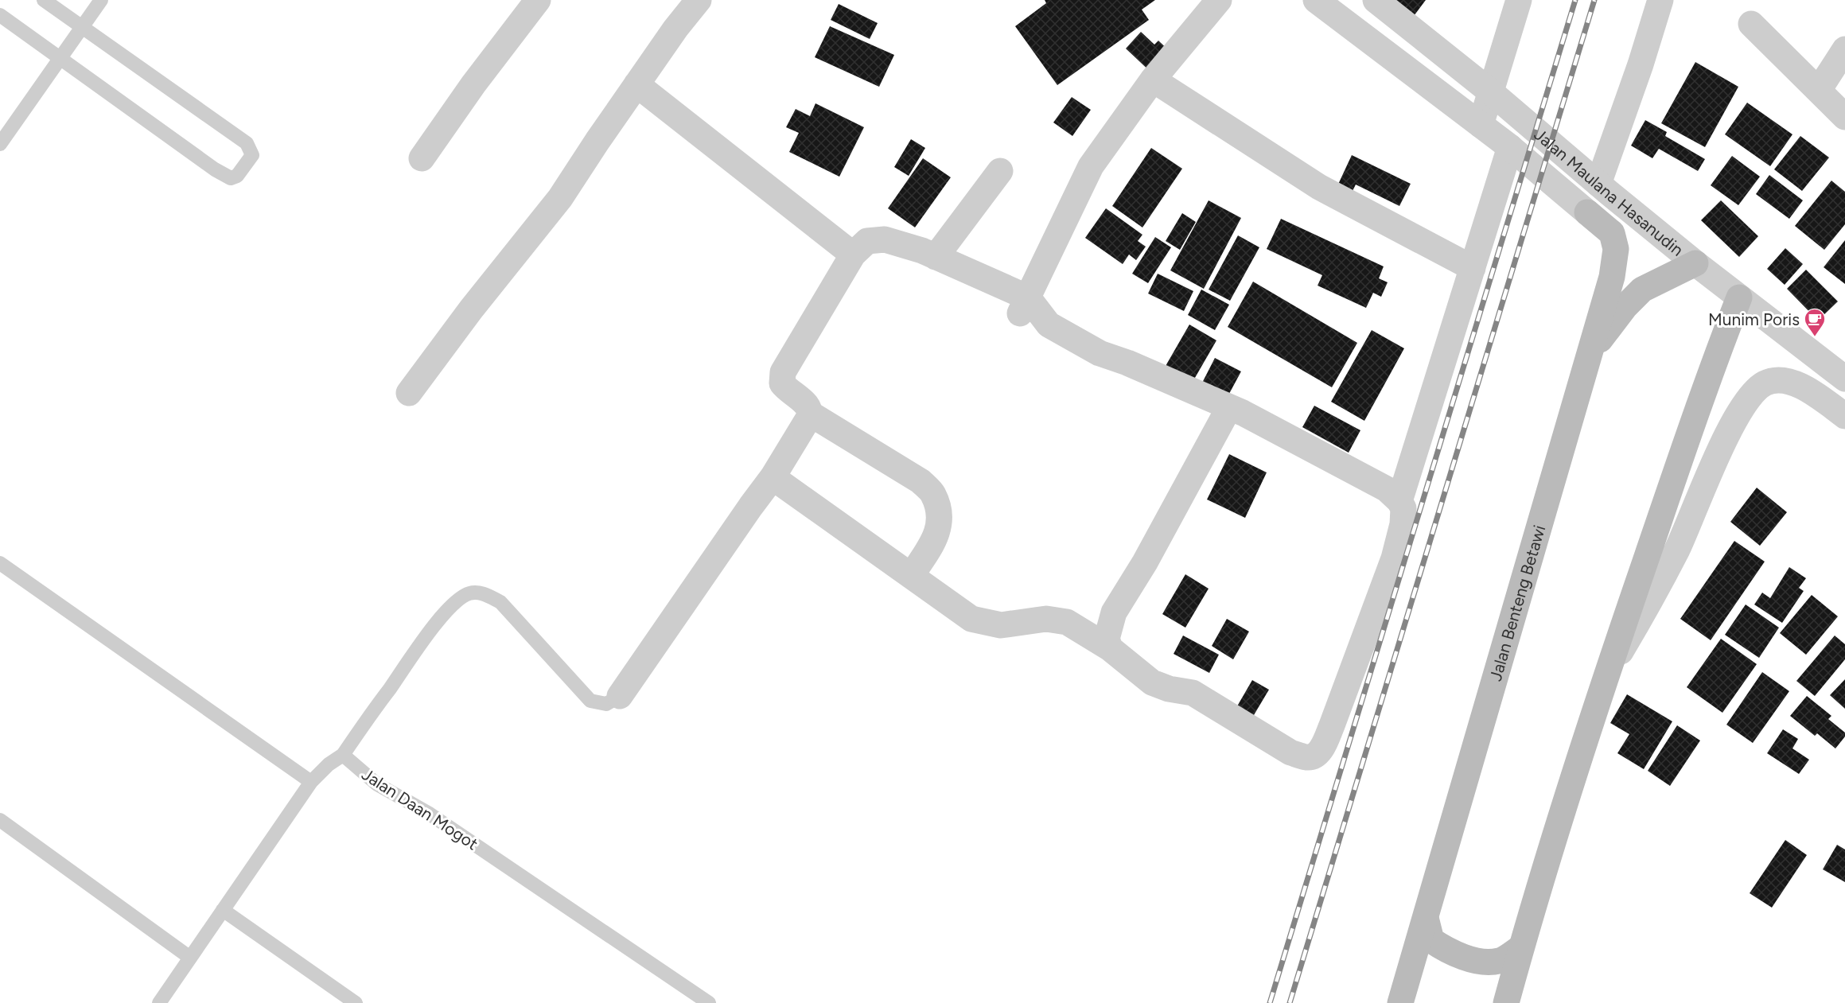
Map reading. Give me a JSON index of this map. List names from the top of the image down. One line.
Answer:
{"streets":{"main road":["Jalan Benteng Betawi"],"street":["Jalan Maulana Hasanudin"],"lane":["Jalan Daan Mogot"]},"crossings":[["Jalan Maulana Hasanudin","Jalan Benteng Betawi"]],"places":{"cafe":["Munim Poris"]}}
